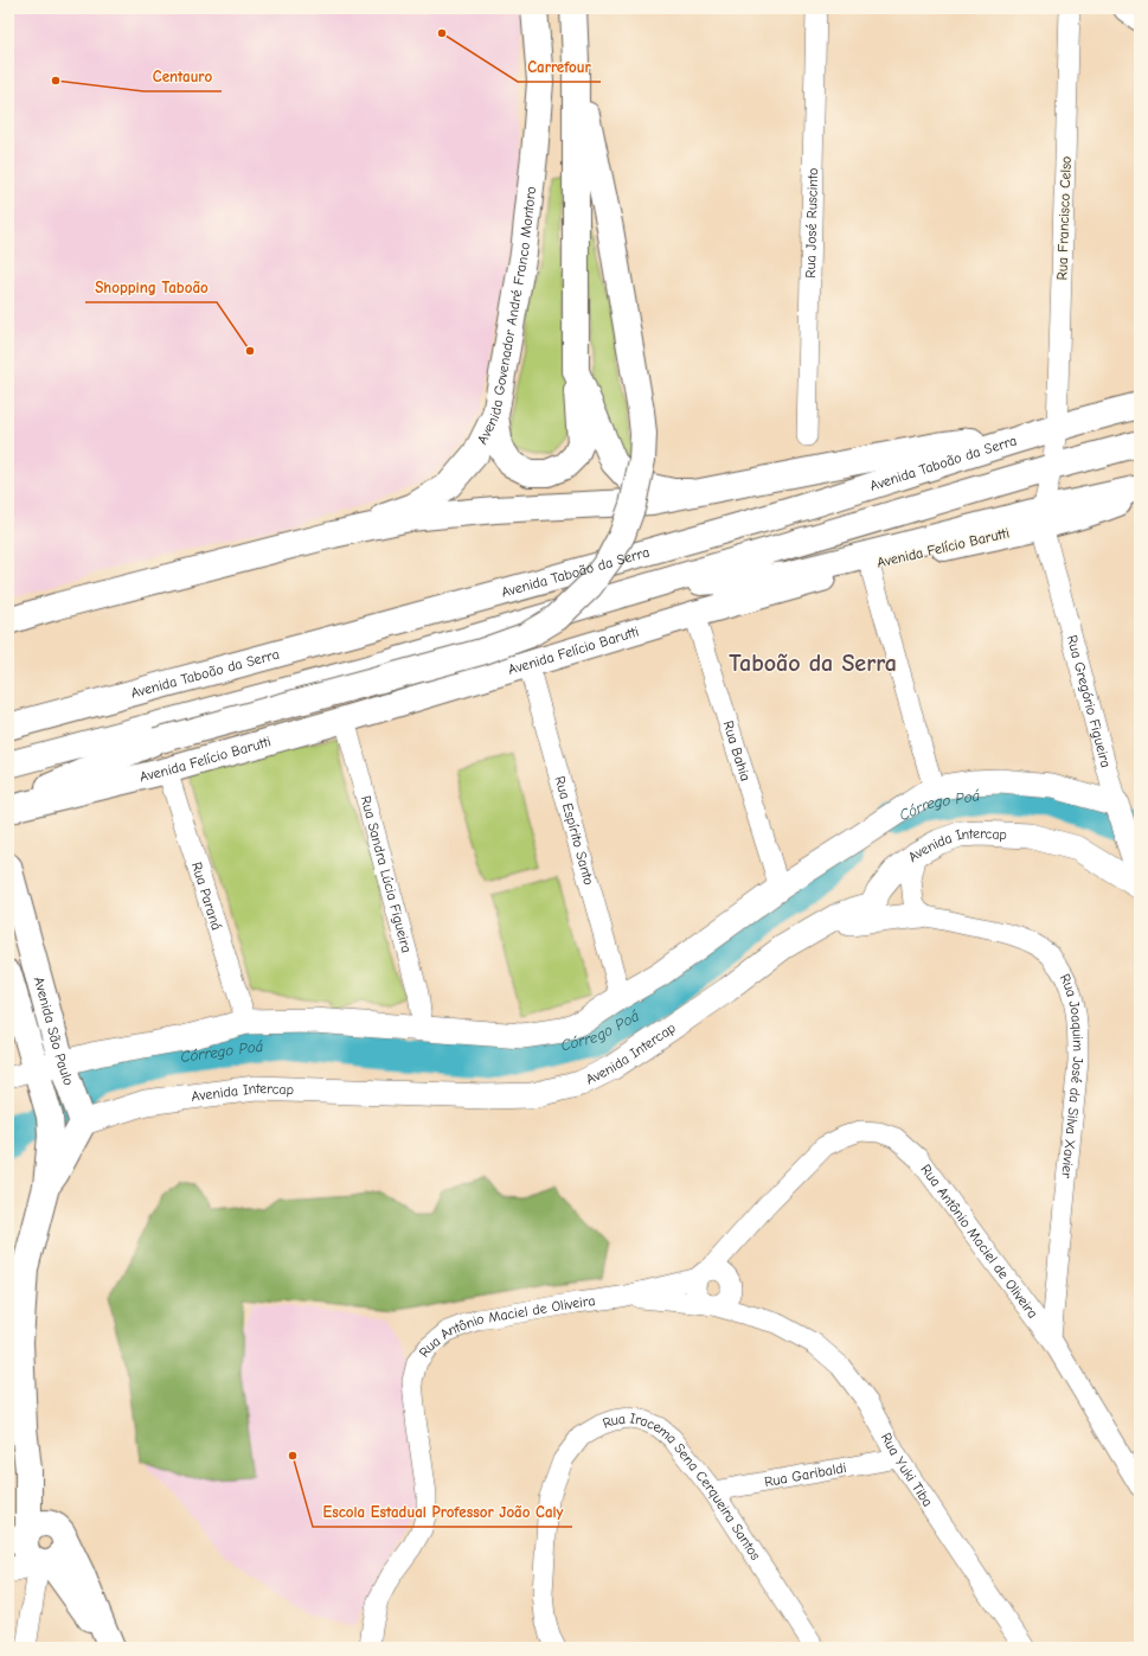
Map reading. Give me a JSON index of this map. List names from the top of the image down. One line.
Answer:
{"streets":{"main road":["Avenida Govenador André Franco Montoro","Avenida Taboão da Serra","Avenida Felício Barutti","Avenida Intercap","Avenida São Paulo"],"street":["Rua Francisco Celso","Rua José Ruscinto","Rua Gregório Figueira","Rua Bahia","Rua Espírito Santo","Rua Sandra Lúcia Figueira","Rua Paraná","Rua Joaquim José da Silva Xavier","Rua Antônio Maciel de Oliveira","Rua Yuki Tiba","Rua Garibaldi","Rua Iracema Sena Cerqueira Santos"]},"crossings":[["Rua Francisco Celso","Avenida Taboão da Serra"],["Rua Francisco Celso","Avenida Felício Barutti"],["Rua Francisco Celso","Rua Gregório Figueira"],["Avenida Felício Barutti","Rua Gregório Figueira"],["Avenida Felício Barutti","Rua Bahia"],["Avenida Felício Barutti","Rua Espírito Santo"],["Avenida Felício Barutti","Rua Sandra Lúcia Figueira"],["Avenida Felício Barutti","Rua Paraná"],["Rua Gregório Figueira","Avenida Intercap"],["Avenida Intercap","Avenida São Paulo"],["Avenida Intercap","Rua Joaquim José da Silva Xavier"],["Rua Joaquim José da Silva Xavier","Rua Antônio Maciel de Oliveira"],["Rua Antônio Maciel de Oliveira","Rua Yuki Tiba"],["Rua Yuki Tiba","Rua Garibaldi"],["Rua Garibaldi","Rua Iracema Sena Cerqueira Santos"]],"districts":["Taboão da Serra"],"water":["Córrego Poá"],"places":["Carrefour","Centauro","Shopping Taboão","Escola Estadual Professor João Caly"]}
